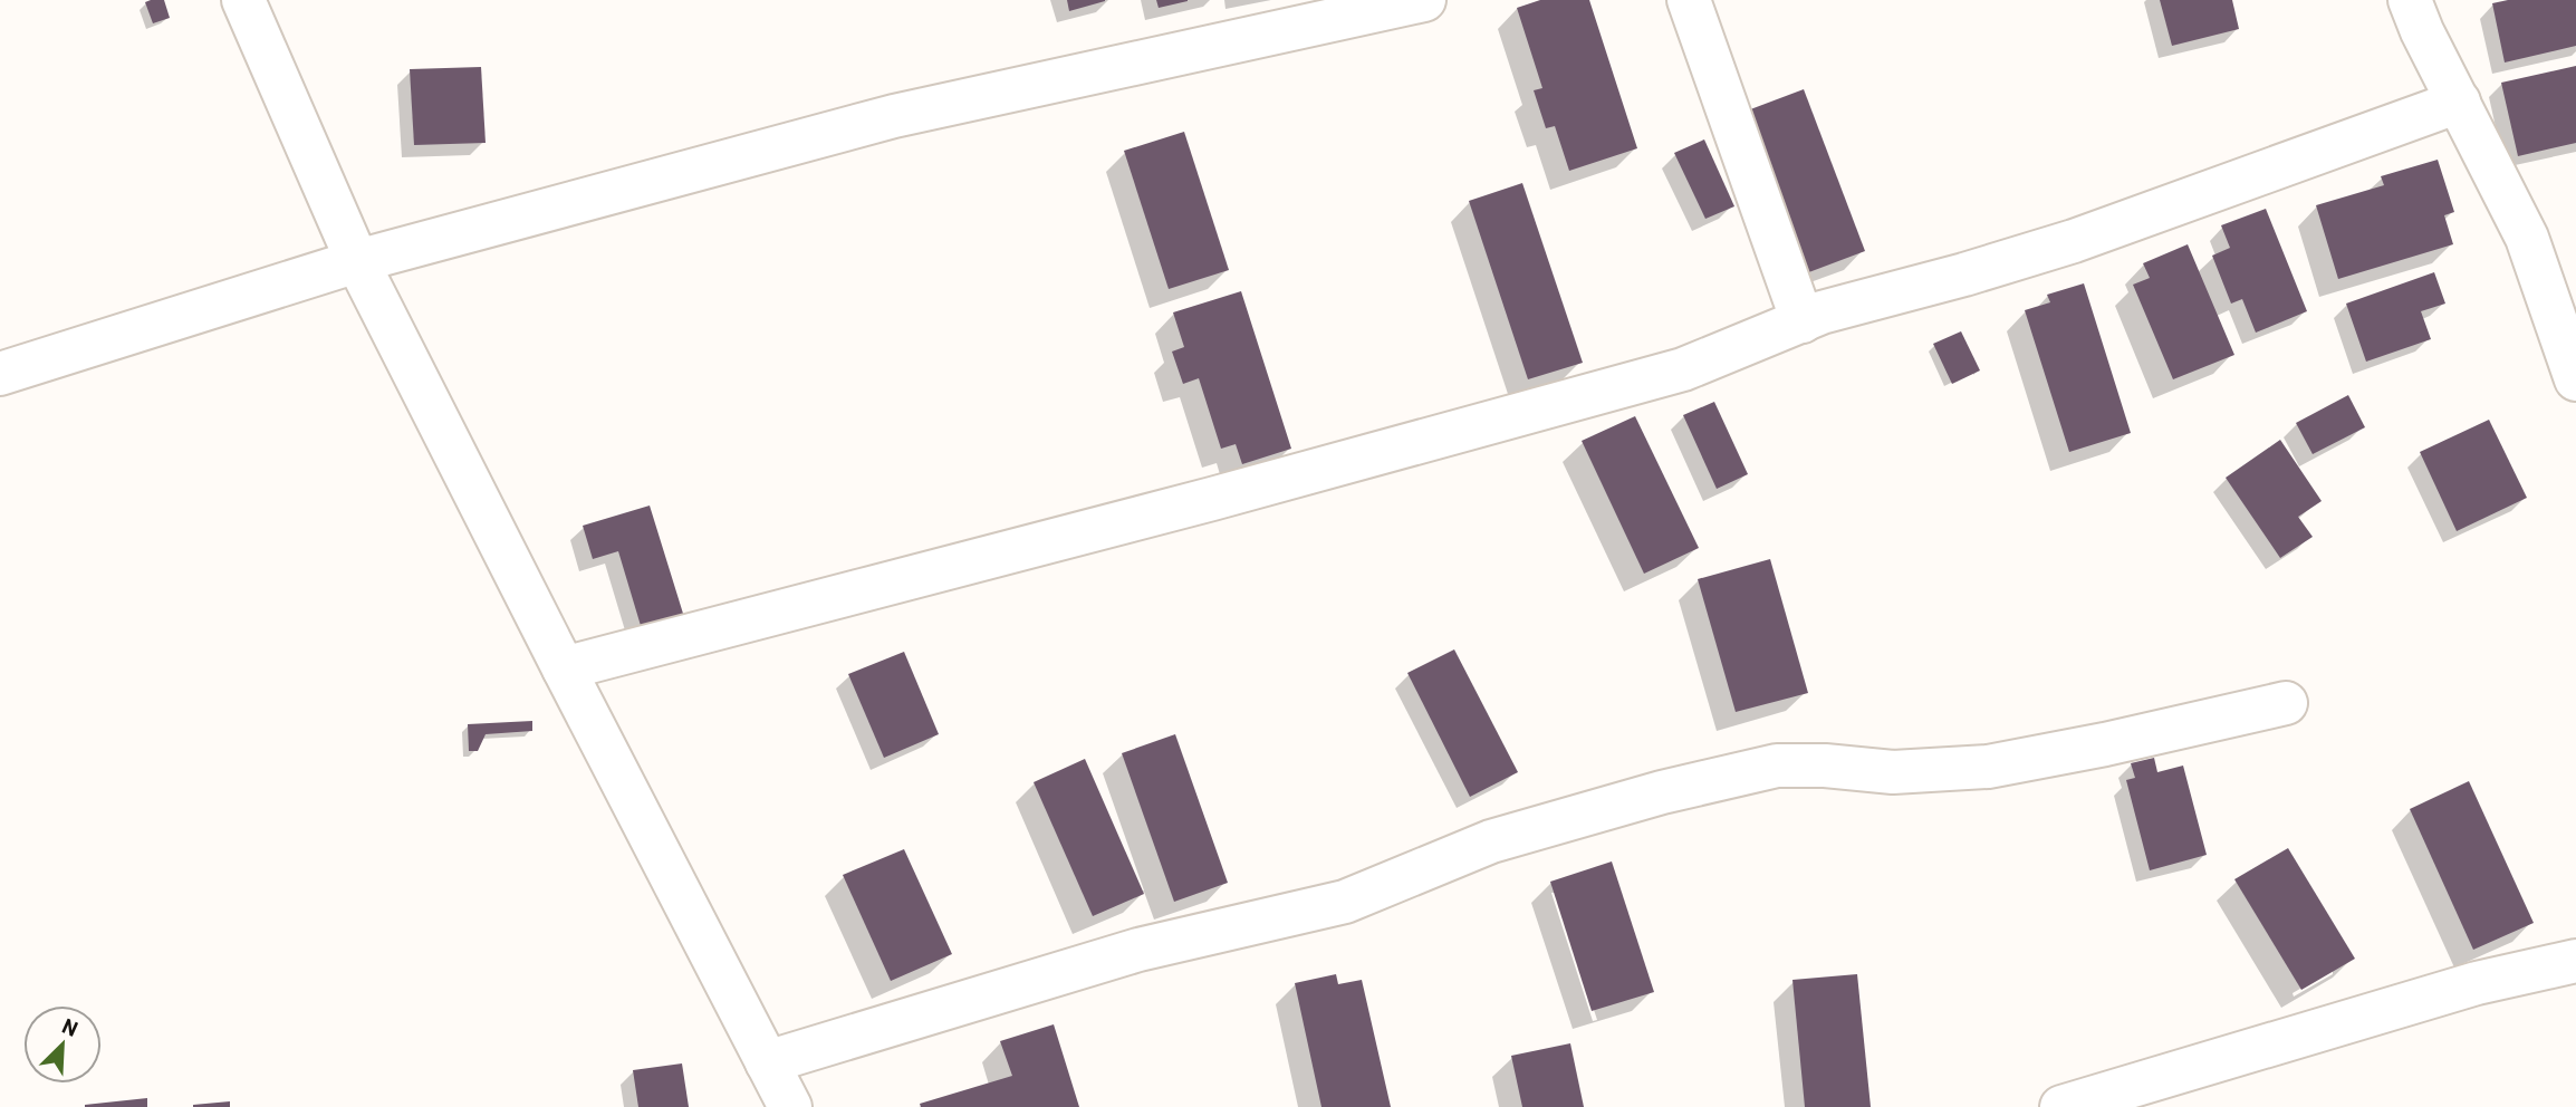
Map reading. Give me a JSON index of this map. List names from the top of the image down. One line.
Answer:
{"north":"top right"}
